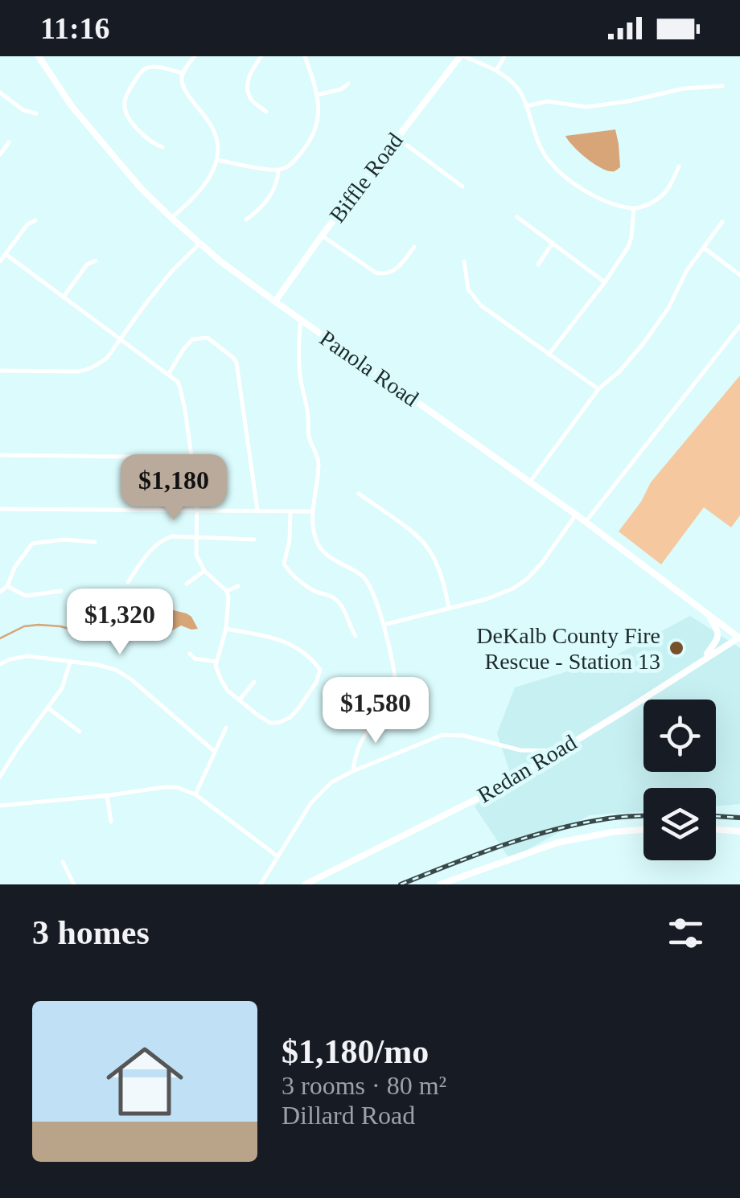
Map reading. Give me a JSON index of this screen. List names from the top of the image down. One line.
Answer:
{"streets":{"main road":["Biffle Road","Panola Road","Redan Road"]},"crossings":[["Biffle Road","Panola Road"],["Panola Road","Redan Road"]],"places":["DeKalb County Fire Rescue - Station 13"],"page":{"status":"11:16","price":["$1,180","$1,320","$1,580"],"heading":"3 homes","list":[{"name":"$1,180/mo","note":"3 rooms · 80 m² · Dillard Road"}]}}
